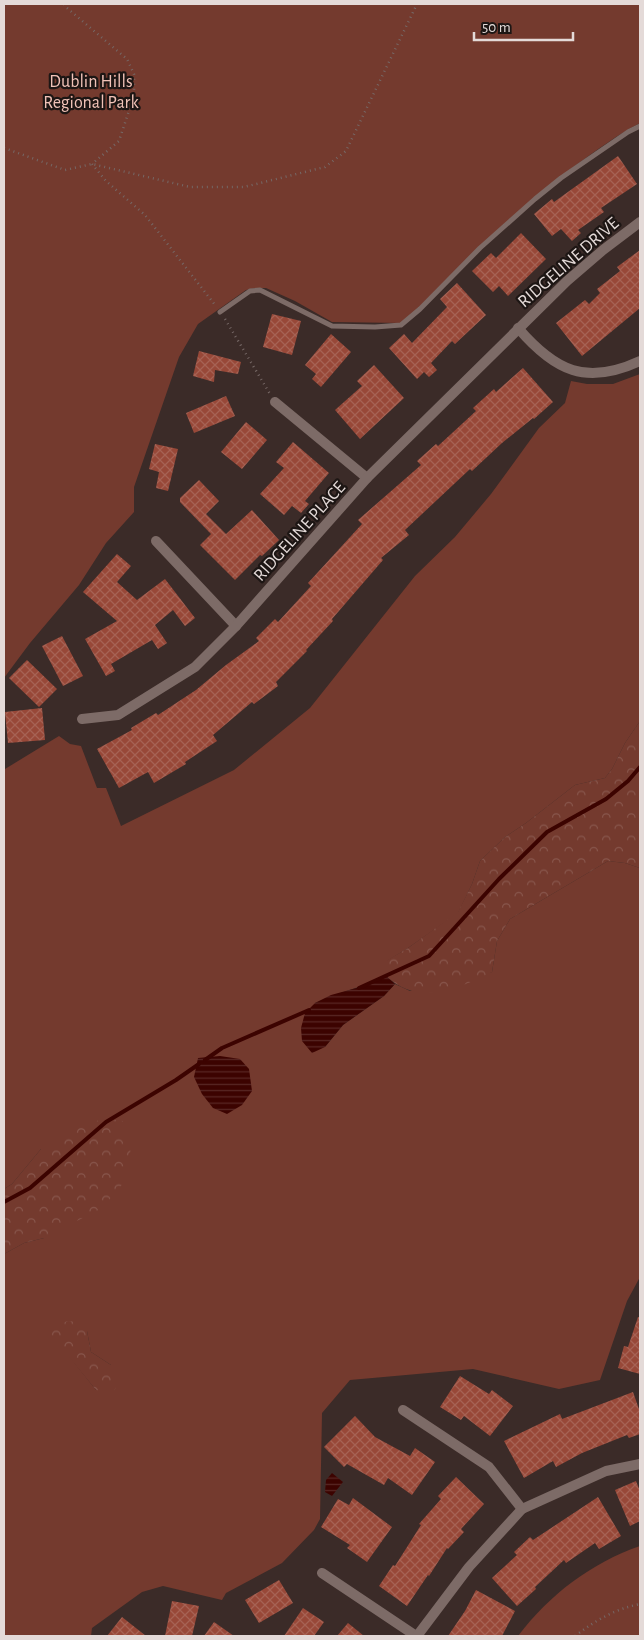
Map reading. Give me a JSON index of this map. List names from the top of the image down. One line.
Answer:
{"streets":{"street":["RIDGELINE DRIVE","RIDGELINE PLACE"]},"crossings":[["RIDGELINE DRIVE","RIDGELINE PLACE"]],"parks":["Dublin Hills Regional Park"],"scale_bar":"50 m"}
